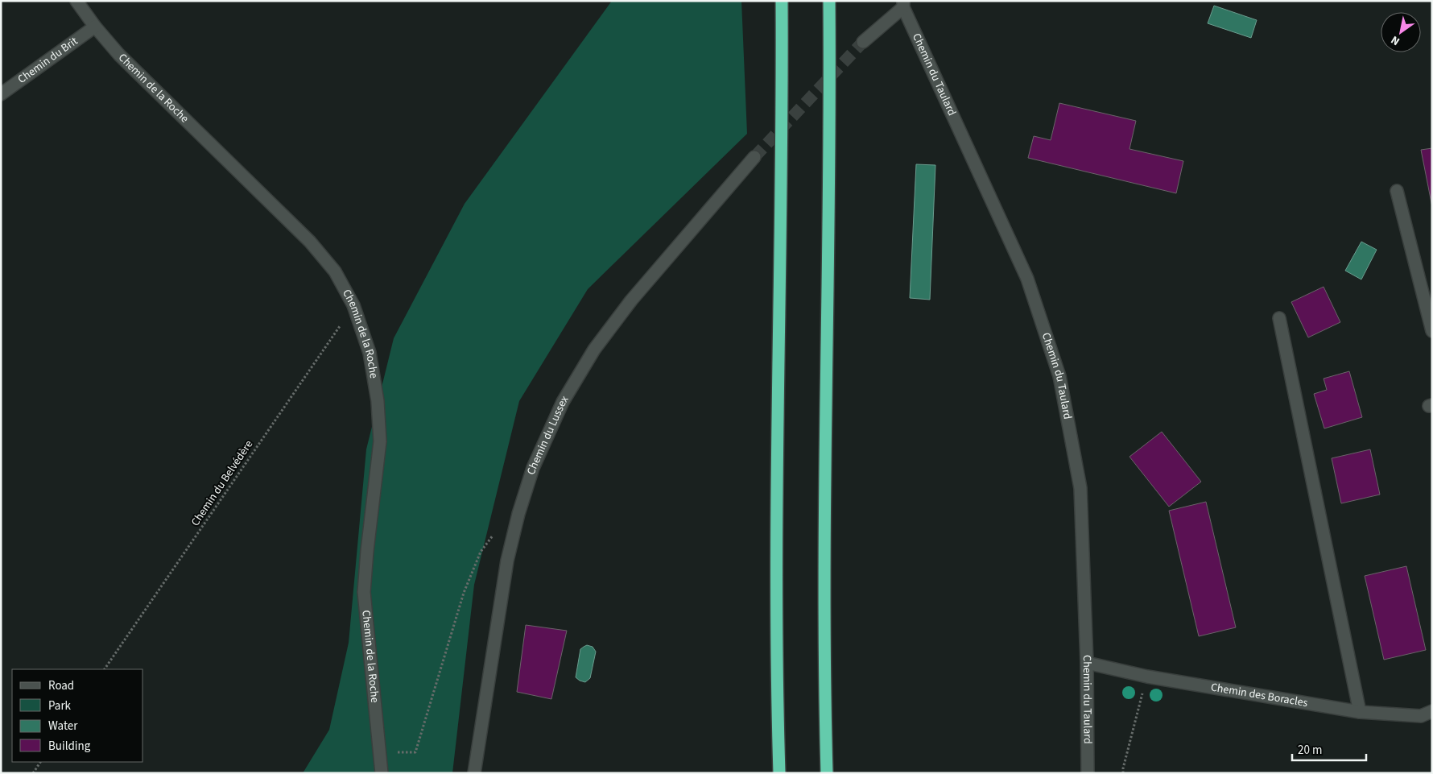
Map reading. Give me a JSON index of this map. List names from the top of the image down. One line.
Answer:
{"streets":{"street":["Chemin du Brit","Chemin du Taulard","Chemin de la Roche","Chemin du Lussex","Chemin des Boracles"],"path":["Chemin du Belvédère"]},"crossings":[["Chemin du Brit","Chemin de la Roche"],["Chemin du Taulard","Chemin des Boracles"],["Chemin de la Roche","Chemin du Belvédère"]],"legend":["Road","Park","Water","Building"],"scale_bar":"20 m","north":"bottom left"}
